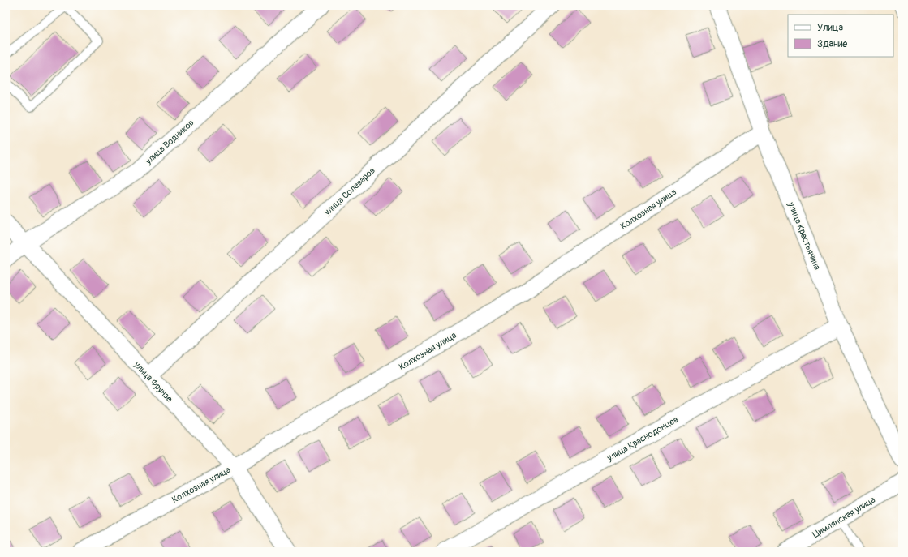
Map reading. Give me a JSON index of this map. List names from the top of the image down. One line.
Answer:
{"streets":{"street":["улица Водников","улица Солеваров","Колхозная улица","улица Крестьянина","улица Фрунзе","улица Краснодонцев","Цимлянская улица"]},"crossings":[["улица Водников","улица Фрунзе"],["улица Солеваров","улица Фрунзе"],["Колхозная улица","улица Крестьянина"],["Колхозная улица","улица Фрунзе"],["улица Крестьянина","улица Краснодонцев"]],"legend":["Улица","Здание"]}
